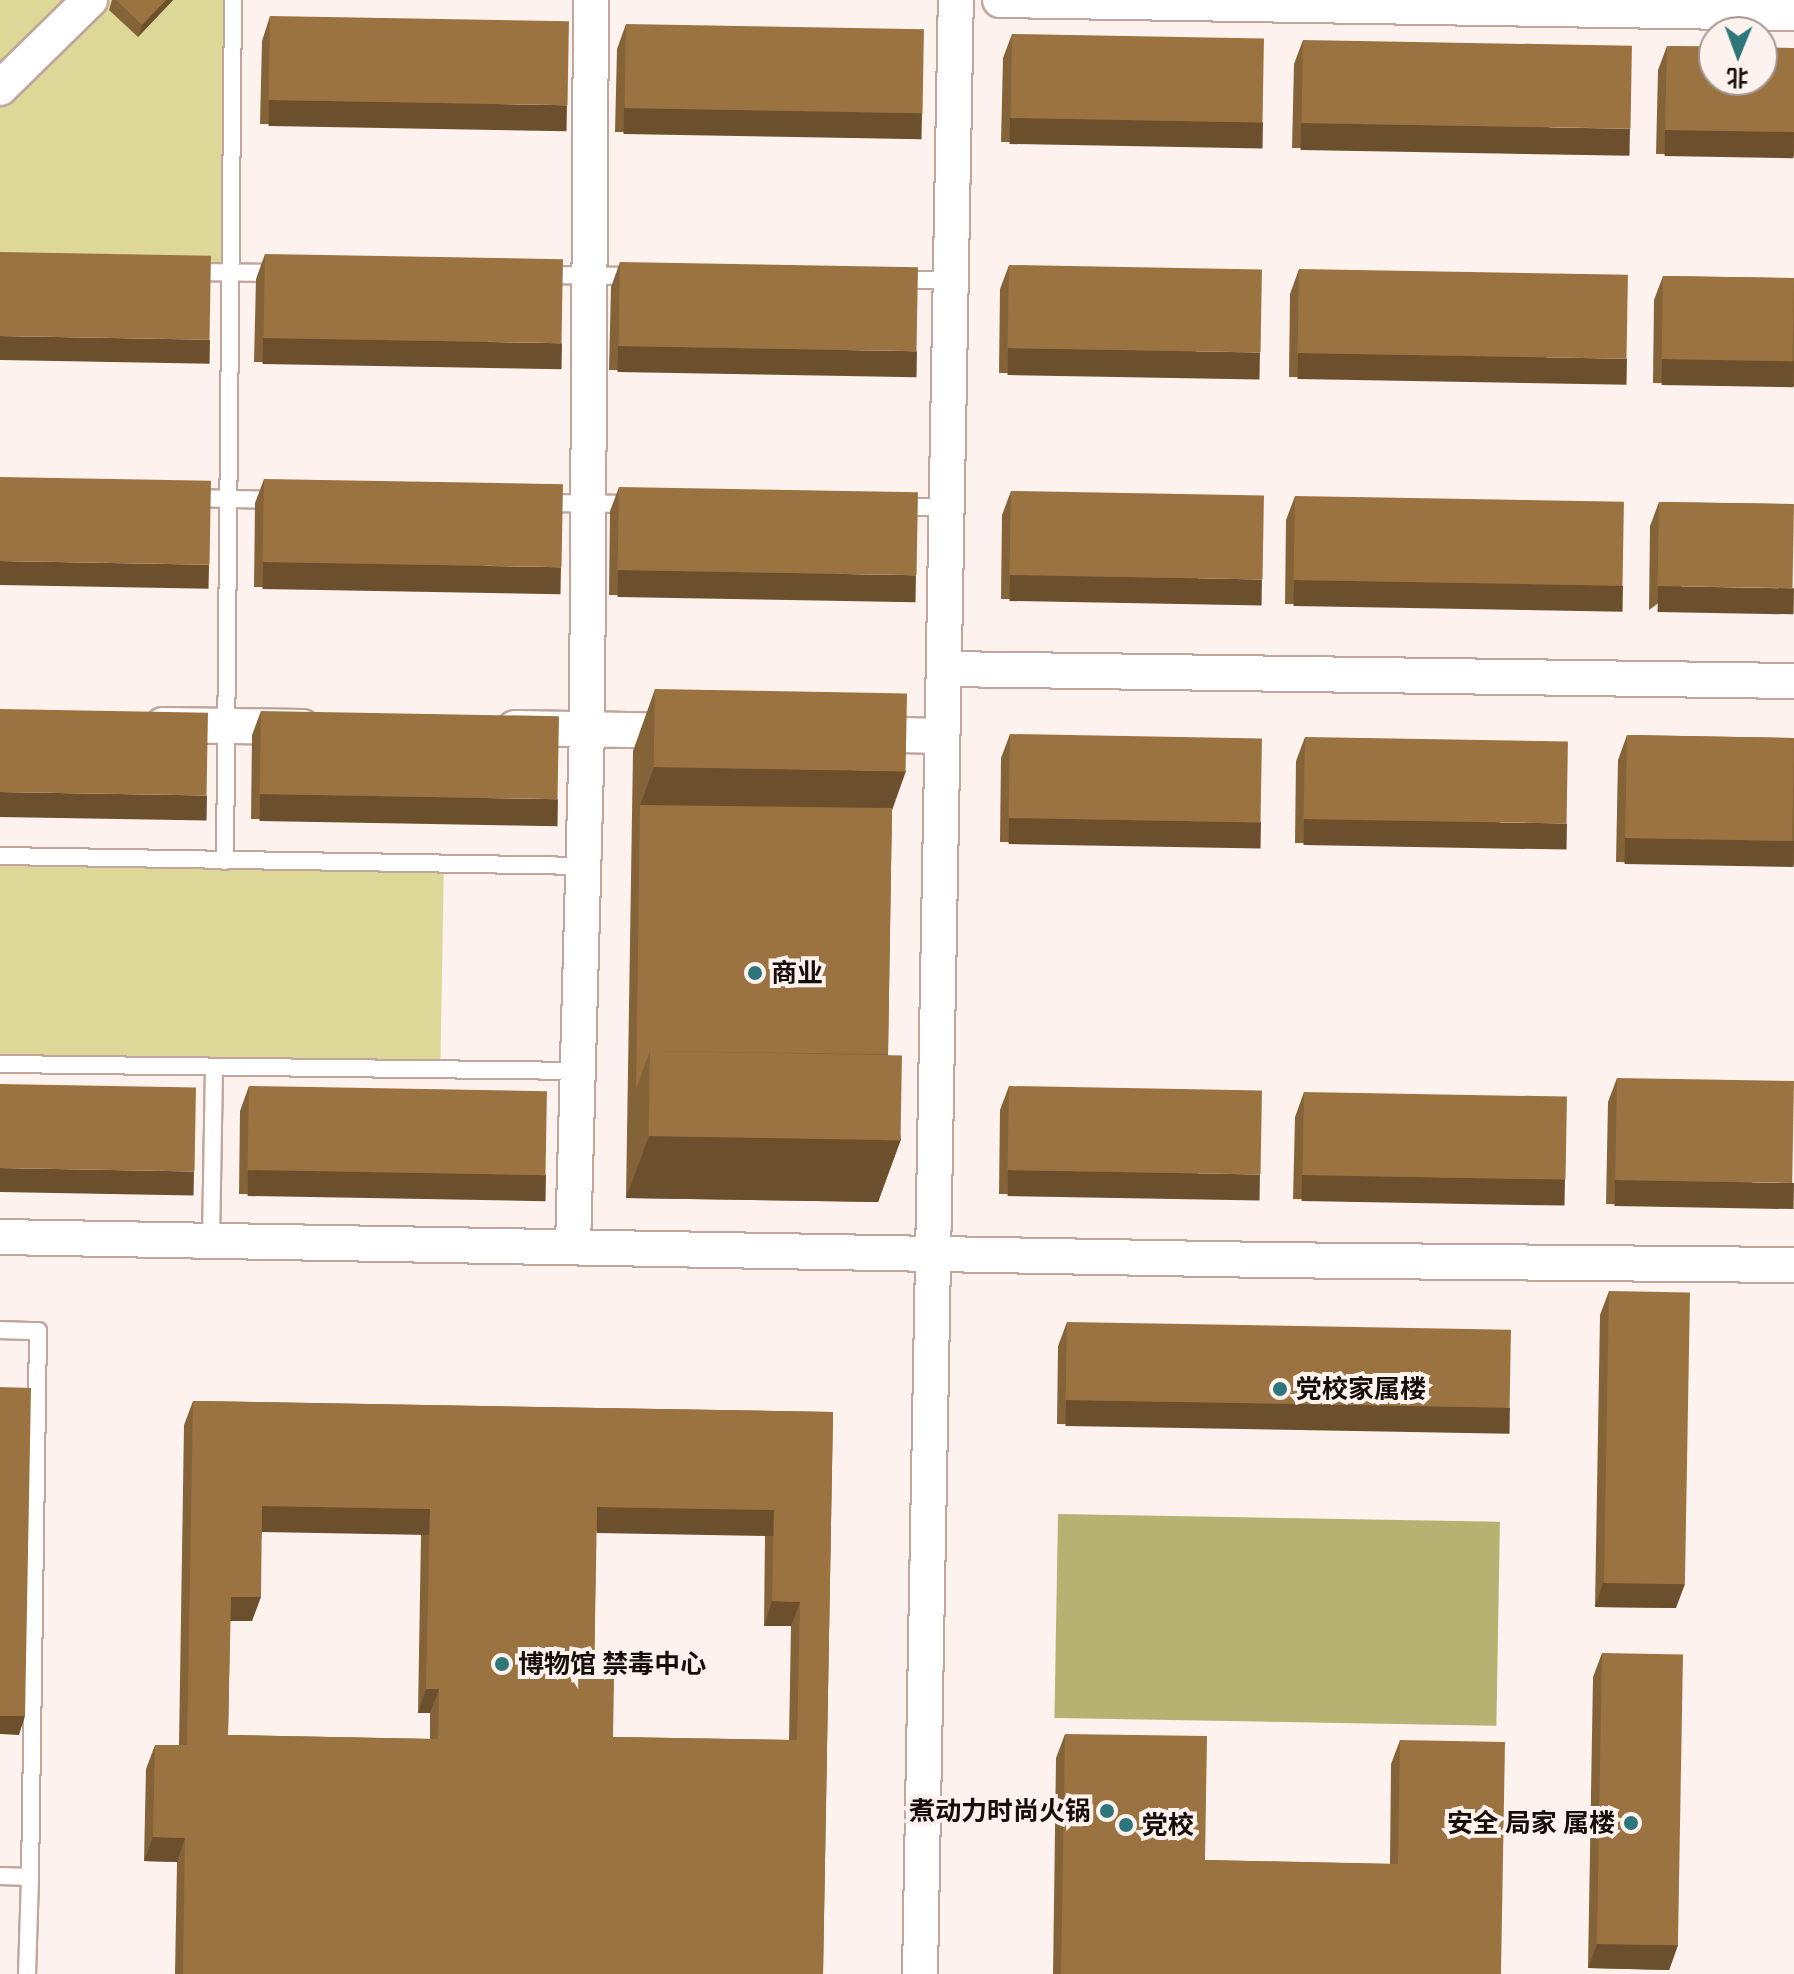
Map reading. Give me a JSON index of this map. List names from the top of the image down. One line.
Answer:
{"places":["商业","党校家属楼","博物馆 禁毒中心","煮动力时尚火锅","安全 局家 属楼","党校"],"north":"bottom"}
